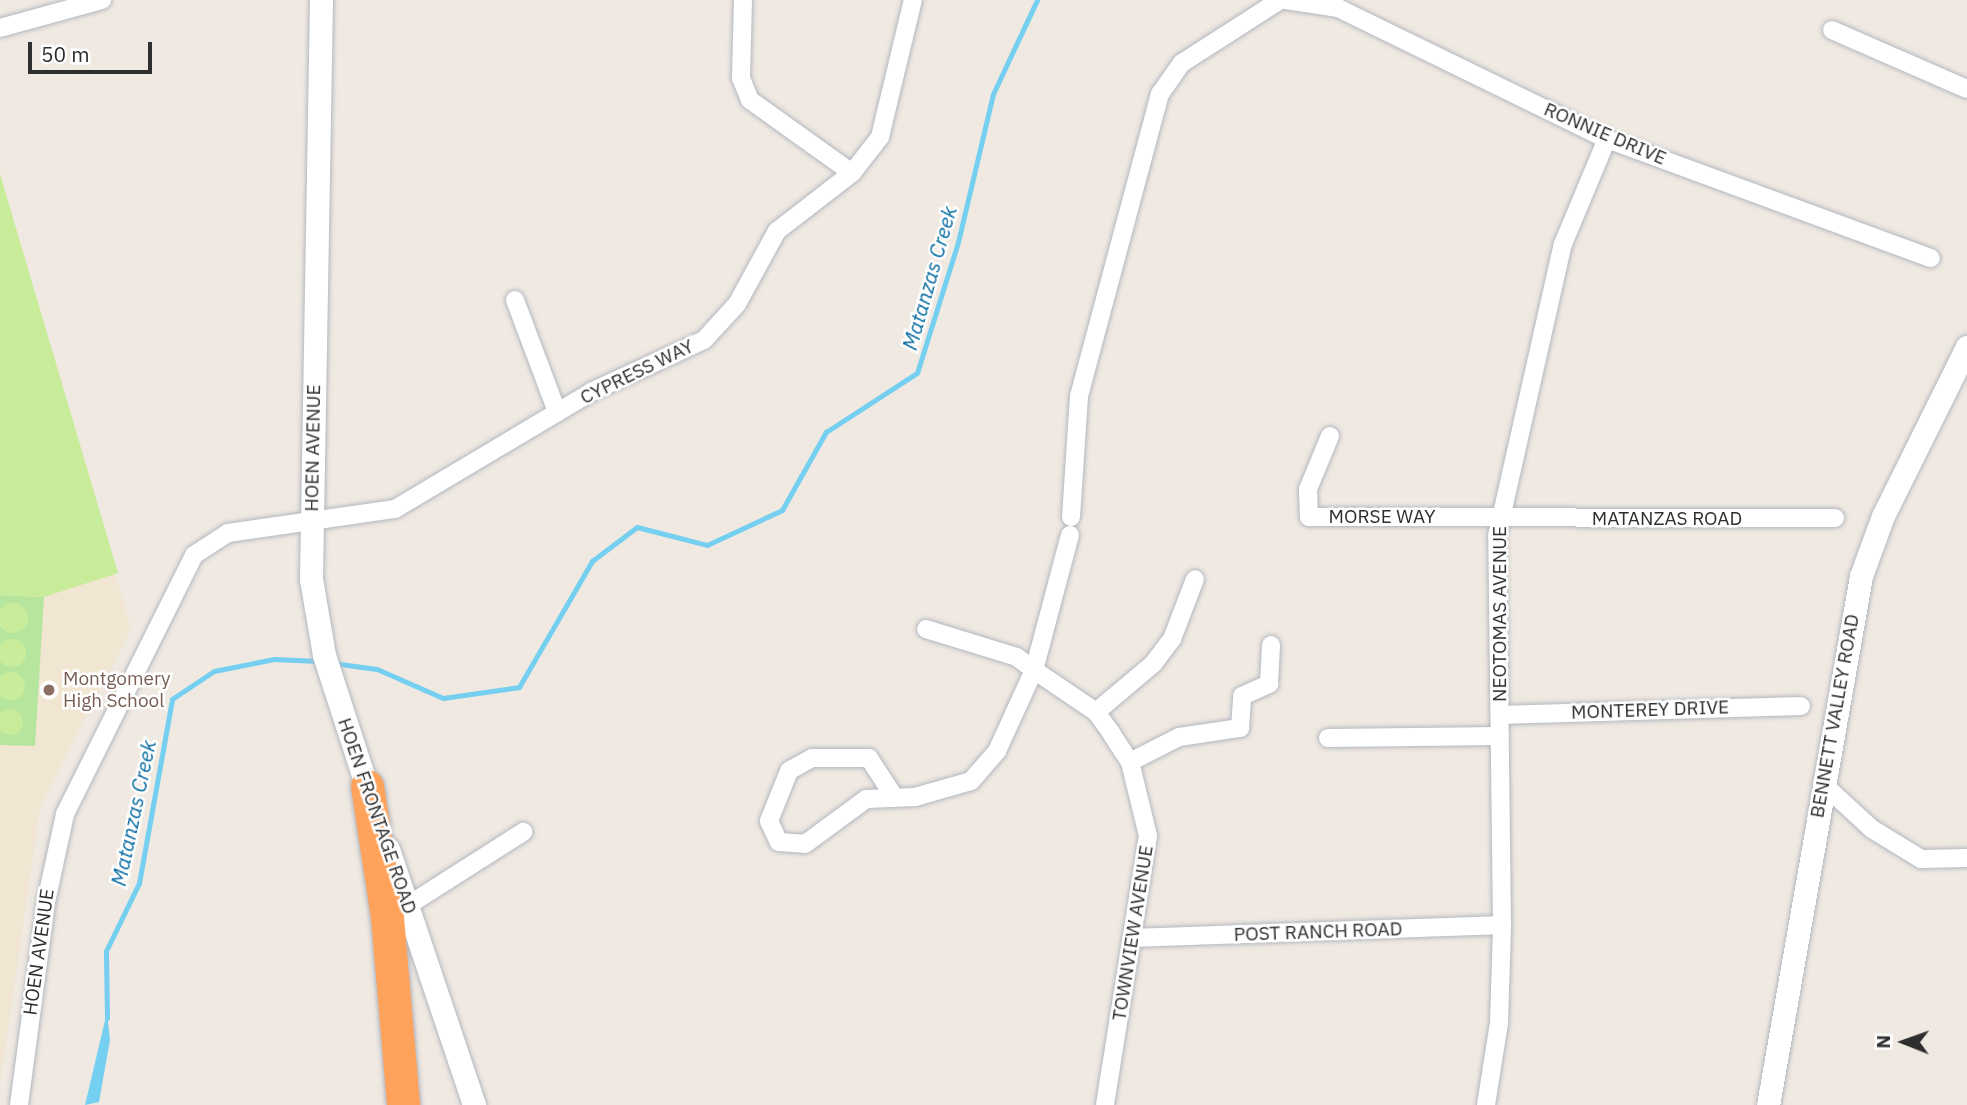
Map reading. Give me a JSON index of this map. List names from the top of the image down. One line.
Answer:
{"streets":{"street":["RONNIE DRIVE","CYPRESS WAY","HOEN AVENUE","MORSE WAY","MATANZAS ROAD","NEOTOMAS AVENUE","MONTEREY DRIVE","BENNETT VALLEY ROAD","HOEN FRONTAGE ROAD","POST RANCH ROAD","TOWNVIEW AVENUE"]},"crossings":[["RONNIE DRIVE","NEOTOMAS AVENUE"],["CYPRESS WAY","HOEN AVENUE"],["CYPRESS WAY","HOEN FRONTAGE ROAD"],["HOEN AVENUE","HOEN FRONTAGE ROAD"],["MORSE WAY","MATANZAS ROAD"],["MORSE WAY","NEOTOMAS AVENUE"],["MATANZAS ROAD","NEOTOMAS AVENUE"],["NEOTOMAS AVENUE","MONTEREY DRIVE"],["NEOTOMAS AVENUE","POST RANCH ROAD"],["POST RANCH ROAD","TOWNVIEW AVENUE"]],"water":["Matanzas Creek"],"places":["Montgomery High School"],"scale_bar":"50 m","north":"left"}
